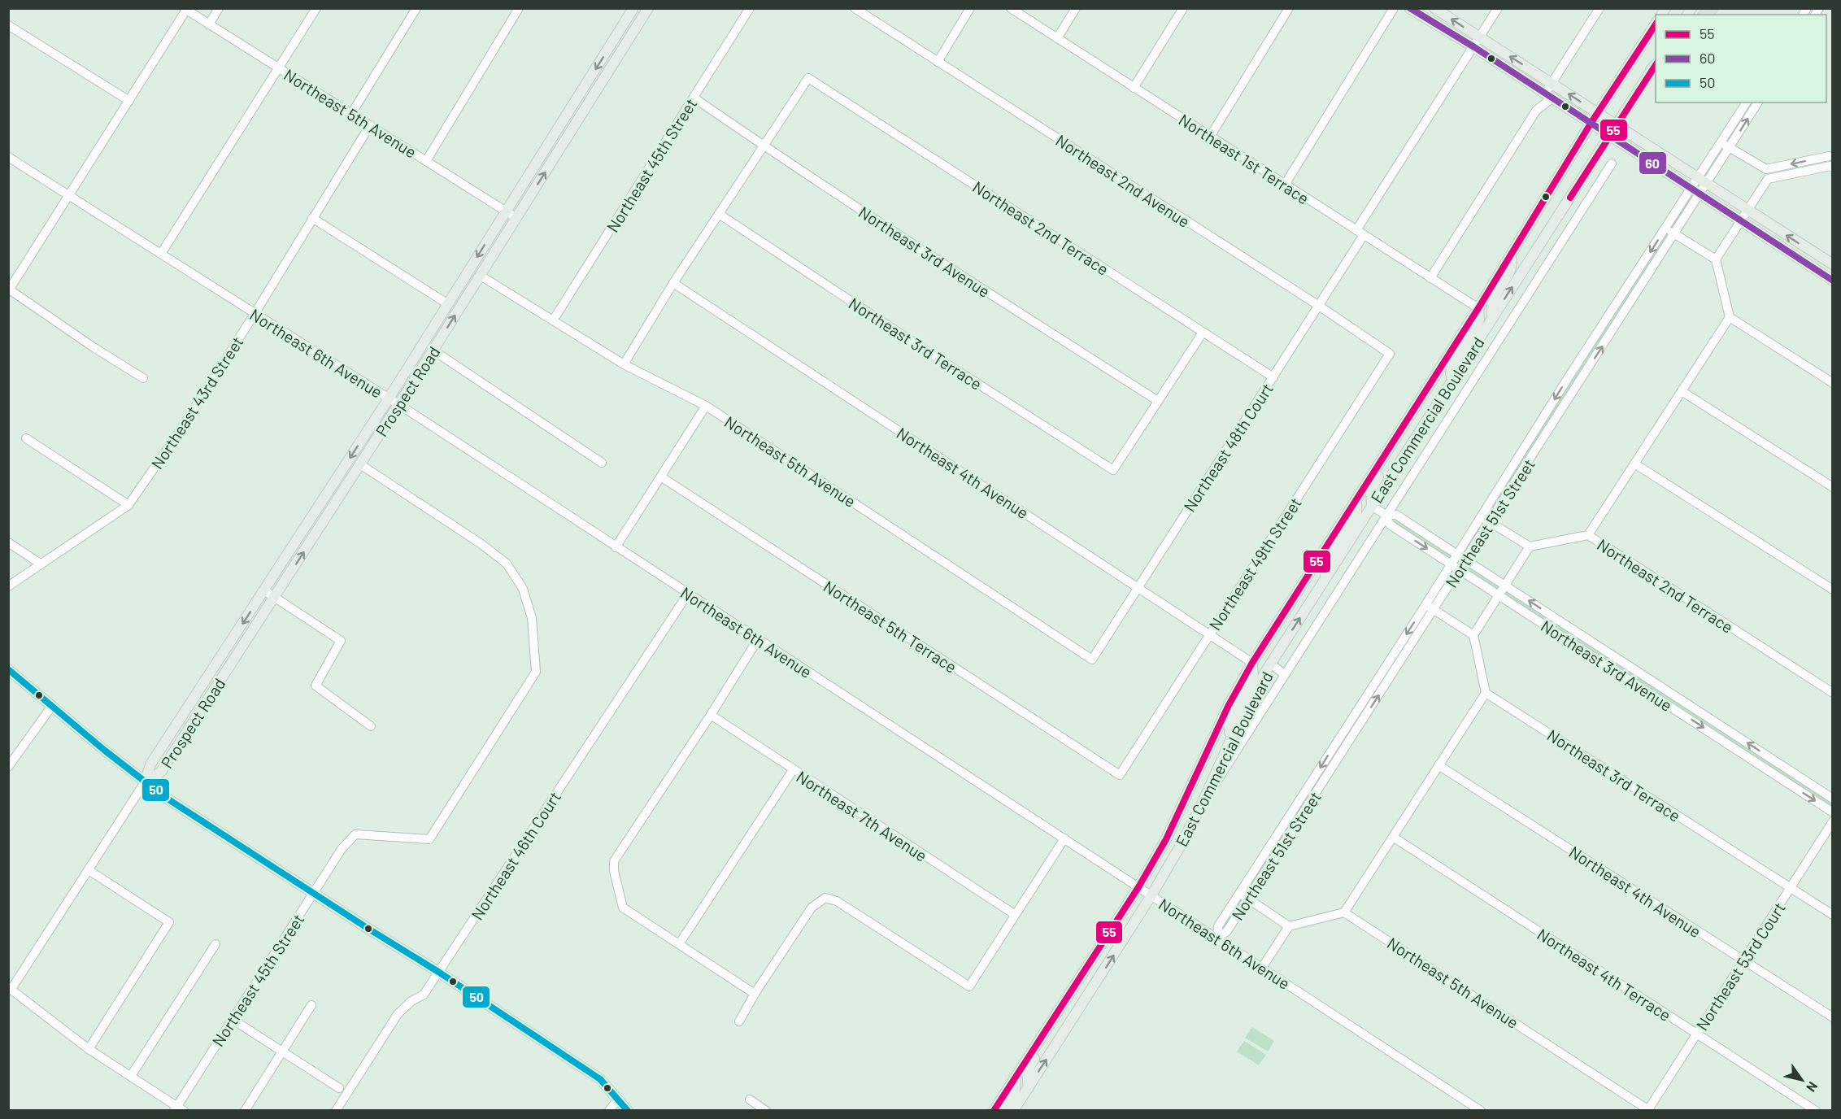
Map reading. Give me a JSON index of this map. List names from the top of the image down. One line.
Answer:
{"streets":{"main road":["Prospect Road","East Commercial Boulevard"],"street":["Northeast 5th Avenue","Northeast 1st Terrace","Northeast 45th Street","Northeast 2nd Avenue","Northeast 2nd Terrace","Northeast 3rd Avenue","Northeast 3rd Terrace","Northeast 6th Avenue","Northeast 43rd Street","Northeast 48th Court","Northeast 4th Avenue","Northeast 51st Street","Northeast 49th Street","Northeast 5th Terrace","Northeast 7th Avenue","Northeast 46th Court","Northeast 53rd Court","Northeast 4th Terrace"]},"crossings":[["Northeast 5th Avenue","Northeast 45th Street"],["Northeast 5th Avenue","Prospect Road"],["Northeast 5th Avenue","Northeast 43rd Street"],["Northeast 5th Avenue","Northeast 48th Court"],["Northeast 5th Avenue","Northeast 53rd Court"],["Northeast 1st Terrace","East Commercial Boulevard"],["Northeast 1st Terrace","Northeast 48th Court"],["Northeast 45th Street","Northeast 3rd Avenue"],["Northeast 45th Street","Prospect Road"],["Northeast 2nd Avenue","Northeast 48th Court"],["Northeast 2nd Avenue","Northeast 49th Street"],["Northeast 2nd Terrace","Northeast 3rd Avenue"],["Northeast 2nd Terrace","Northeast 48th Court"],["Northeast 3rd Avenue","Northeast 3rd Terrace"],["Northeast 3rd Avenue","East Commercial Boulevard"],["Northeast 3rd Avenue","Northeast 51st Street"],["Northeast 3rd Terrace","Northeast 53rd Court"],["Northeast 6th Avenue","Prospect Road"],["Northeast 6th Avenue","Northeast 43rd Street"],["Northeast 6th Avenue","East Commercial Boulevard"],["Northeast 6th Avenue","Northeast 51st Street"],["Northeast 6th Avenue","Northeast 46th Court"],["East Commercial Boulevard","Northeast 4th Avenue"],["Northeast 48th Court","Northeast 4th Avenue"],["Northeast 4th Avenue","Northeast 49th Street"],["Northeast 4th Avenue","Northeast 53rd Court"],["Northeast 49th Street","Northeast 5th Terrace"],["Northeast 53rd Court","Northeast 4th Terrace"]],"lines":["transit line 60","transit line 55","transit line 50"],"legend":["55","60","50"],"north":"bottom right"}
